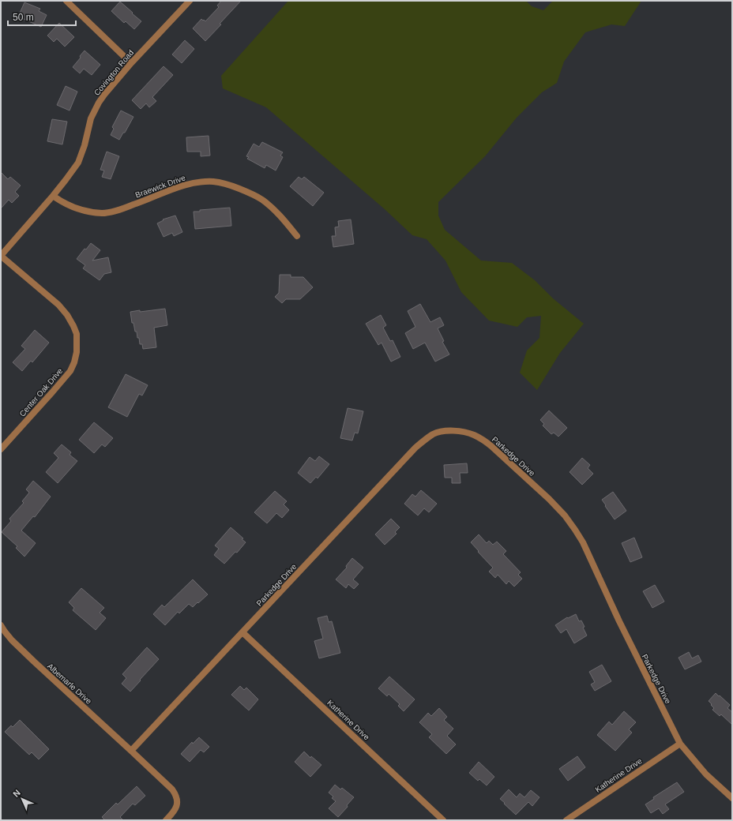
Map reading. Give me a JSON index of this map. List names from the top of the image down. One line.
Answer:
{"streets":{"street":["Covington Road","Braewick Drive","Center Oak Drive","Parkedge Drive","Albemarle Drive","Katherine Drive"]},"crossings":[["Covington Road","Braewick Drive"],["Covington Road","Center Oak Drive"],["Parkedge Drive","Albemarle Drive"],["Parkedge Drive","Katherine Drive"]],"scale_bar":"50 m","north":"top left"}
